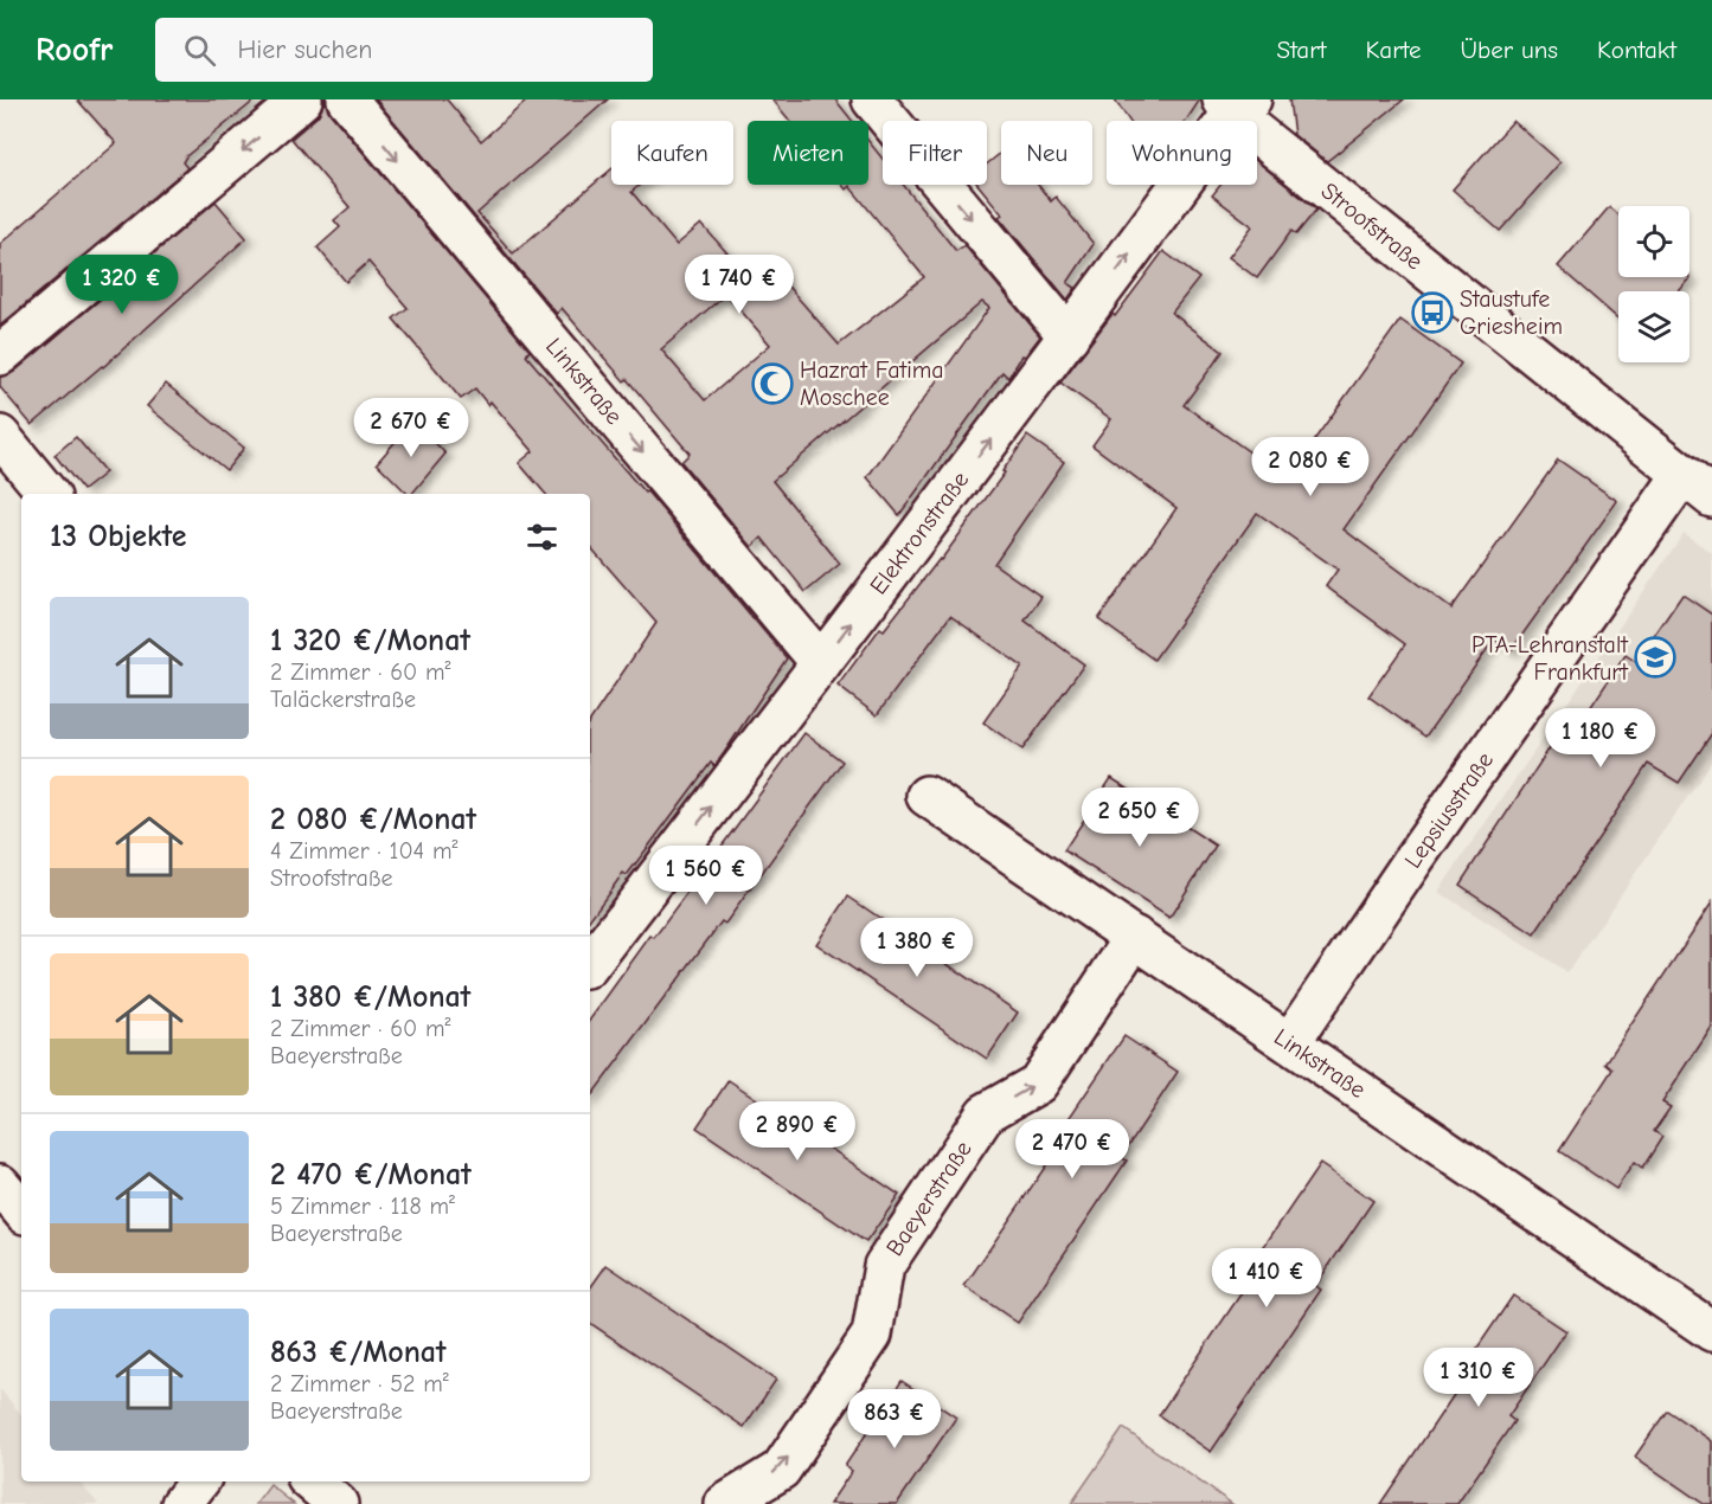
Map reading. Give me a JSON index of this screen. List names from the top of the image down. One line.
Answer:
{"streets":{"street":["Stroofstraße","Linkstraße","Elektronstraße","Lepsiusstraße","Baeyerstraße"]},"crossings":[["Stroofstraße","Elektronstraße"],["Stroofstraße","Lepsiusstraße"],["Linkstraße","Elektronstraße"],["Linkstraße","Lepsiusstraße"],["Linkstraße","Baeyerstraße"]],"one_way":["Linkstraße","Elektronstraße","Baeyerstraße"],"places":{"bus stop":["Staustufe Griesheim"],"mosque":["Hazrat Fatima Moschee"],"school or university":["PTA-Lehranstalt Frankfurt"]},"page":{"header":"Roofr","search":"Hier suchen","nav":["Start","Karte","Über uns","Kontakt"],"chip":["Kaufen","Mieten","Filter","Neu","Wohnung"],"price":["1 320 €","1 740 €","2 670 €","2 080 €","1 180 €","2 650 €","1 560 €","1 380 €","2 890 €","2 470 €","1 410 €","1 310 €","863 €"],"heading":"13 Objekte","list":[{"name":"1 320 €/Monat","note":"2 Zimmer · 60 m² · Taläckerstraße"},{"name":"2 080 €/Monat","note":"4 Zimmer · 104 m² · Stroofstraße"},{"name":"1 380 €/Monat","note":"2 Zimmer · 60 m² · Baeyerstraße"},{"name":"2 470 €/Monat","note":"5 Zimmer · 118 m² · Baeyerstraße"},{"name":"863 €/Monat","note":"2 Zimmer · 52 m² · Baeyerstraße"}]}}
